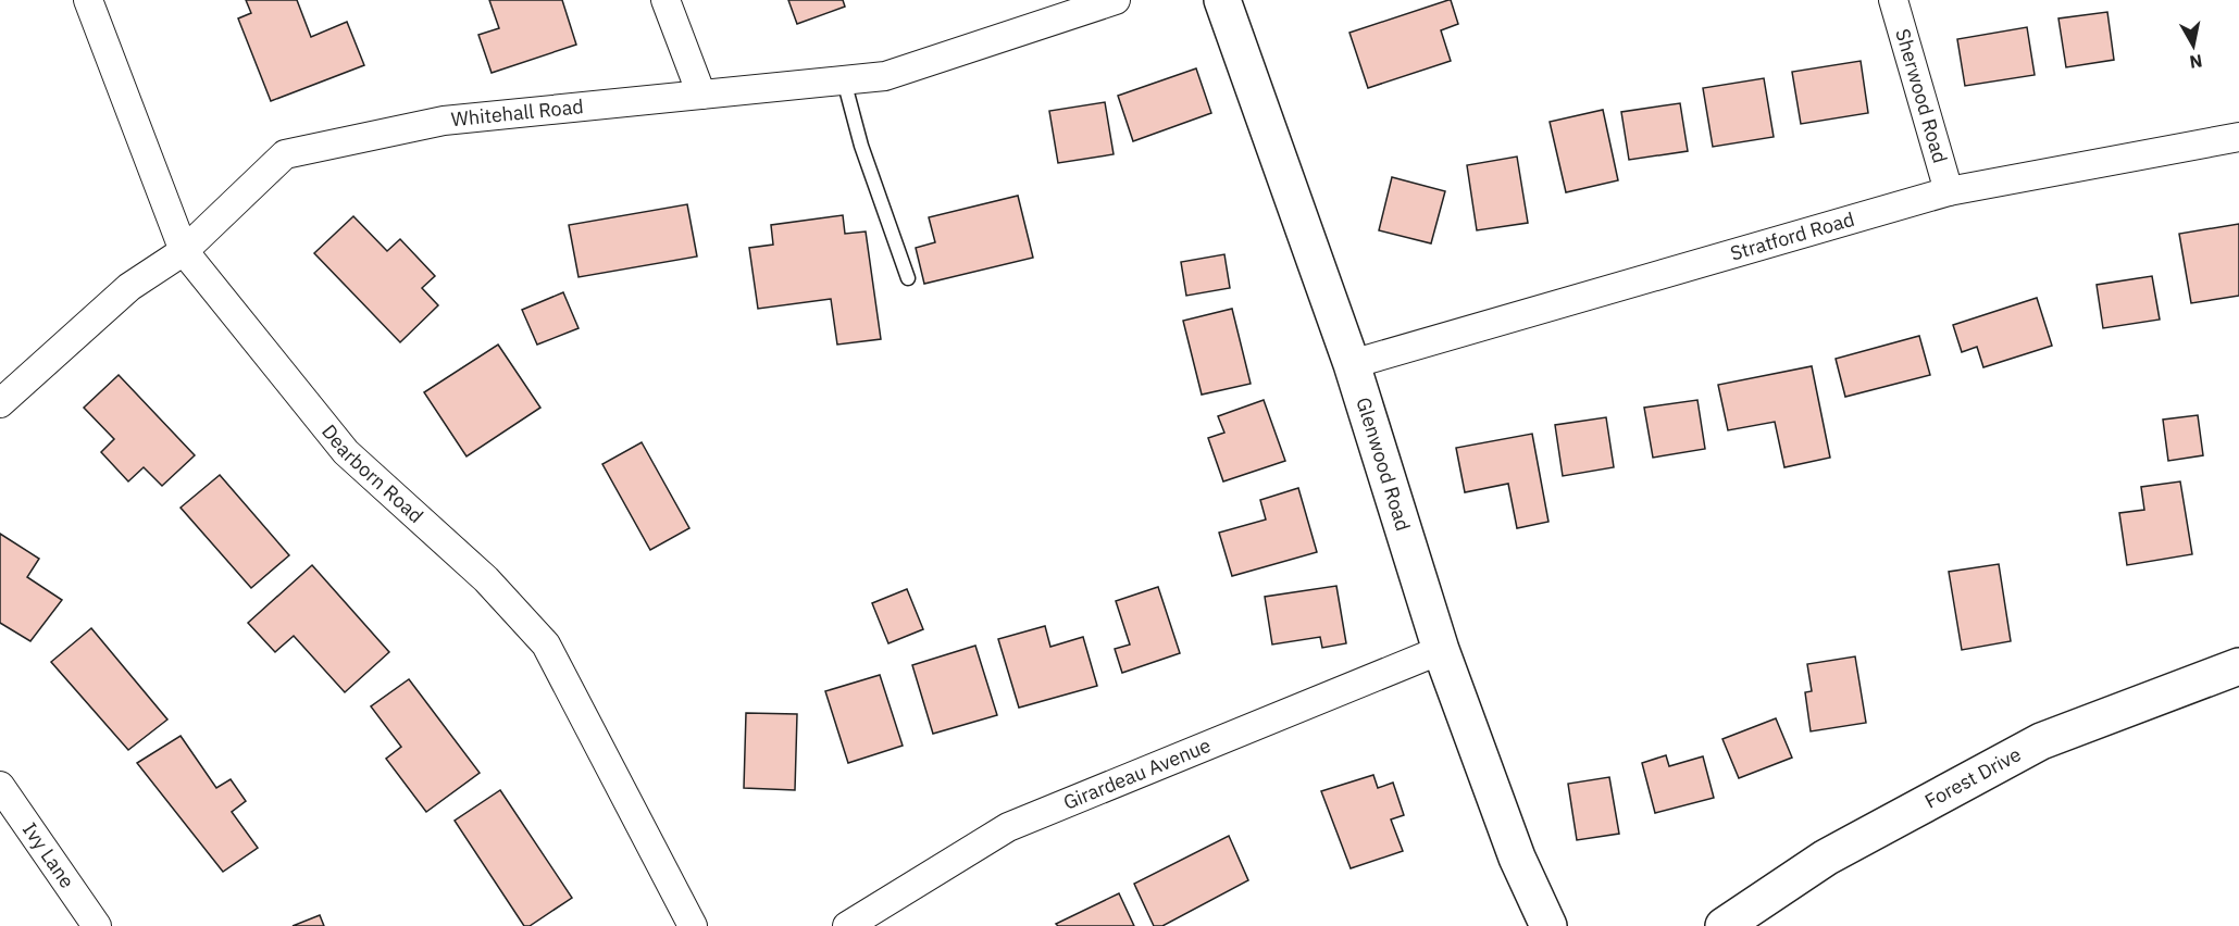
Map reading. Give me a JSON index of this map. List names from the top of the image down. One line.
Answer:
{"streets":{"street":["Sherwood Road","Whitehall Road","Stratford Road","Glenwood Road","Dearborn Road","Girardeau Avenue","Forest Drive","Ivy Lane"]},"crossings":[["Sherwood Road","Stratford Road"],["Whitehall Road","Dearborn Road"],["Stratford Road","Glenwood Road"],["Glenwood Road","Girardeau Avenue"]],"north":"bottom"}
